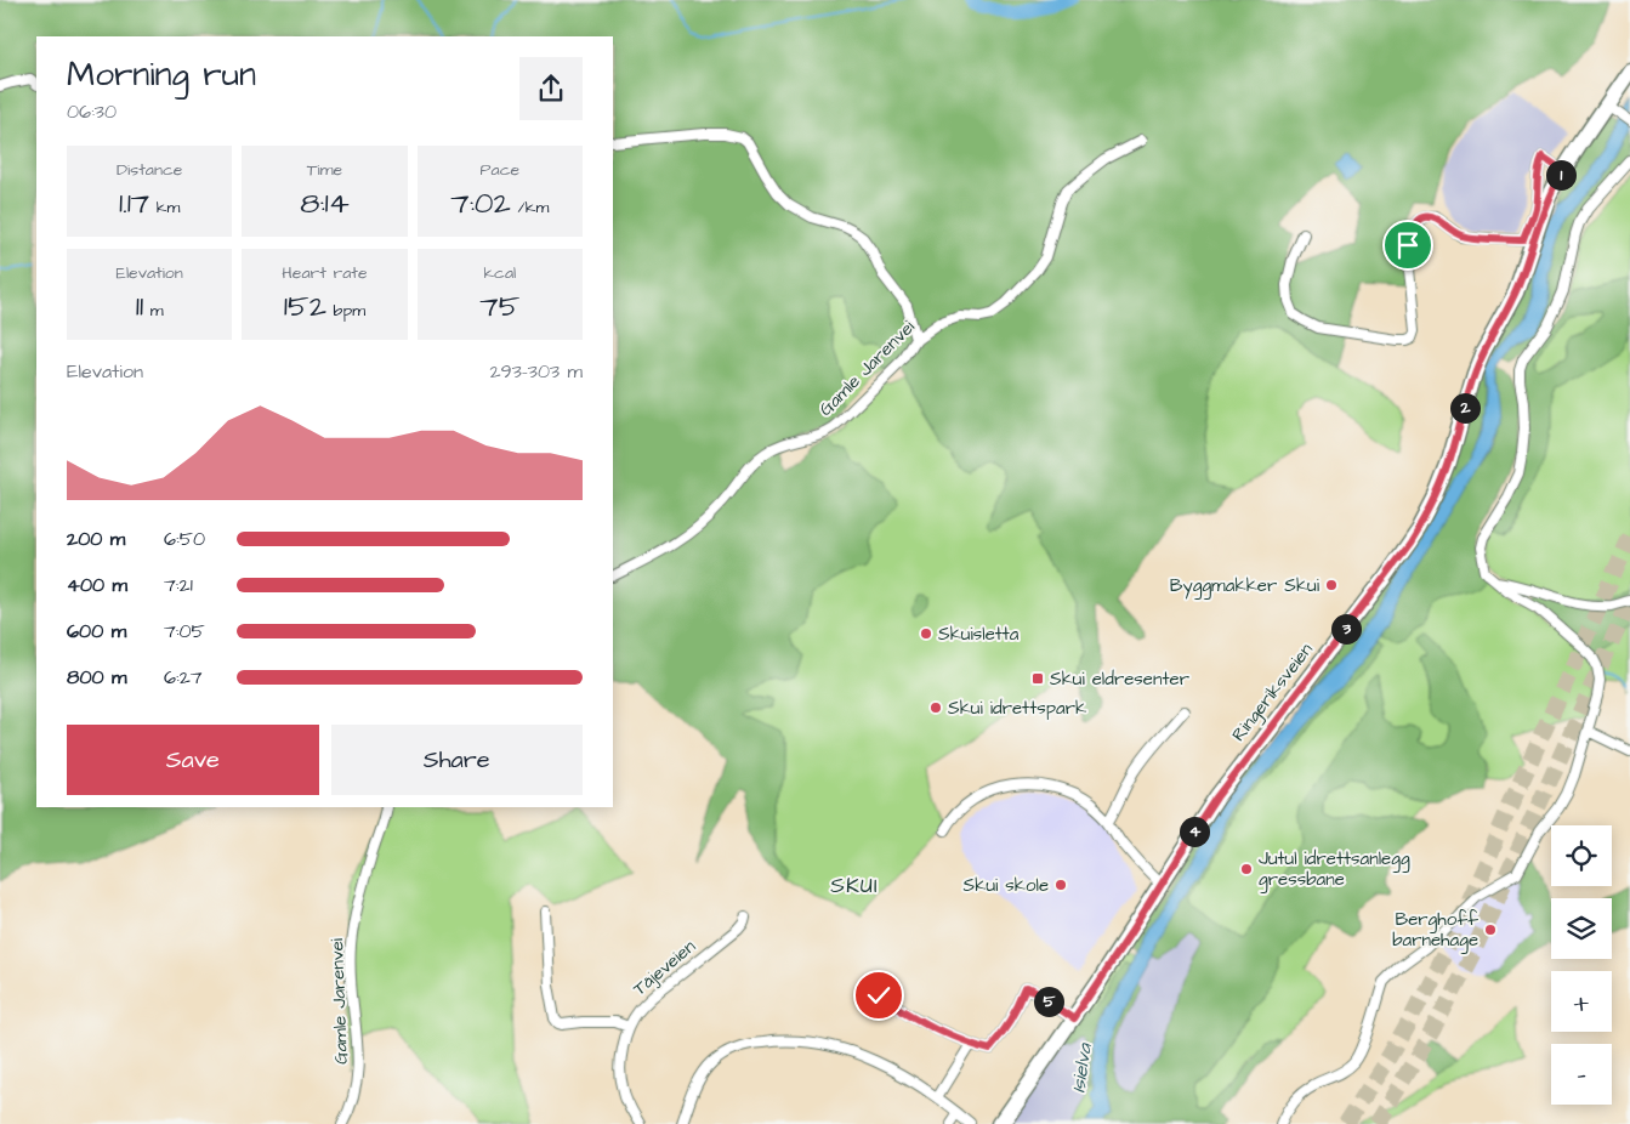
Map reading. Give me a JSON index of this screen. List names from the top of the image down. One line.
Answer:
{"streets":{"main road":["Ringeriksveien"],"street":["Gamle Jarenvei","Tåjeveien"]},"districts":["SKUI"],"water":["Isielva"],"places":{"other":["Byggmakker Skui","Skuisletta","Skui idrettspark","Jutul idrettsanlegg gressbane","Skui skole","Berghoff barnehage"],"transit":["Skui eldresenter"]},"page":{"heading":["Morning run","06:30"],"stats":[["Distance","1.17 km"],["Time","8:14"],["Pace","7:02 /km"],["Elevation","11 m"],["Heart rate","152 bpm"],["kcal","75"]],"pins":["1","2","3","4","5"],"chart":["Elevation","293–303 m"],"list":[{"name":"200 m","note":"6:50"},{"name":"400 m","note":"7:21"},{"name":"600 m","note":"7:05"},{"name":"800 m","note":"6:27"}],"buttons":["Save","Share"],"map_buttons":["+","−"]}}
